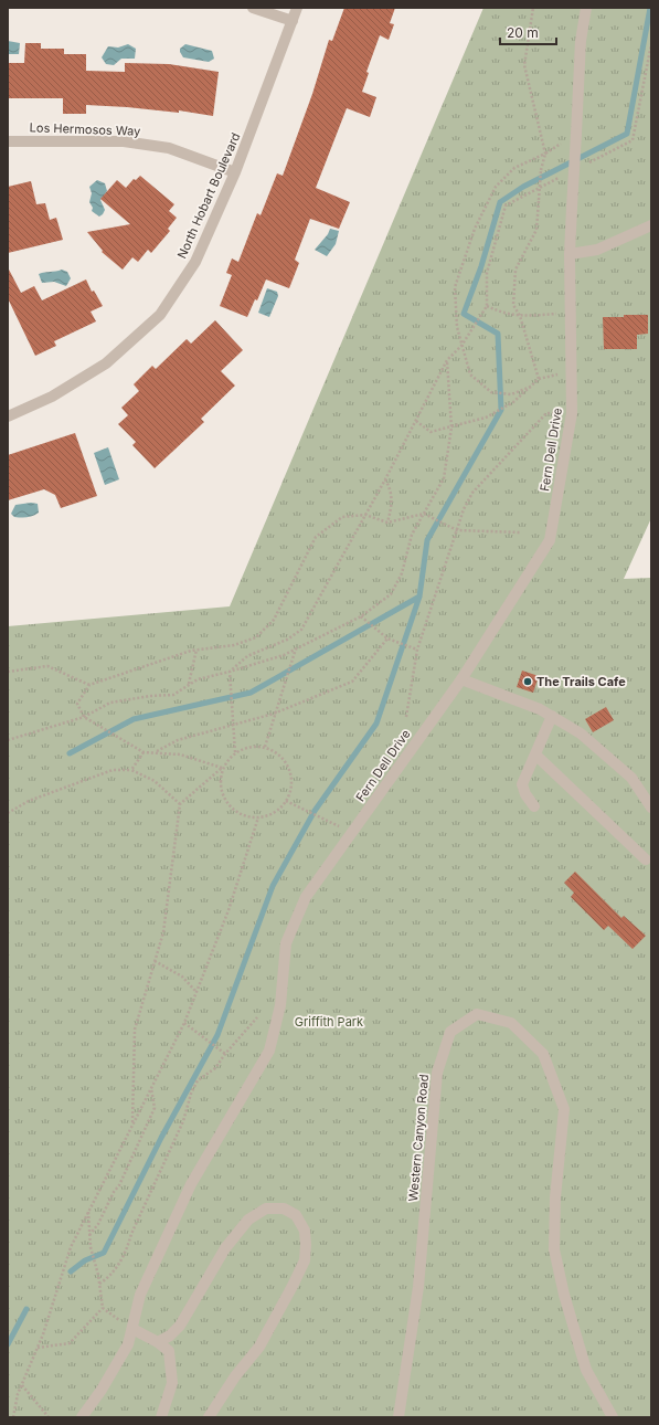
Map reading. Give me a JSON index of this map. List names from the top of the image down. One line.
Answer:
{"streets":{"street":["Los Hermosos Way","North Hobart Boulevard","Fern Dell Drive","Western Canyon Road"]},"crossings":[["Los Hermosos Way","North Hobart Boulevard"]],"parks":["Griffith Park"],"places":["The Trails Cafe"],"scale_bar":"20 m"}
